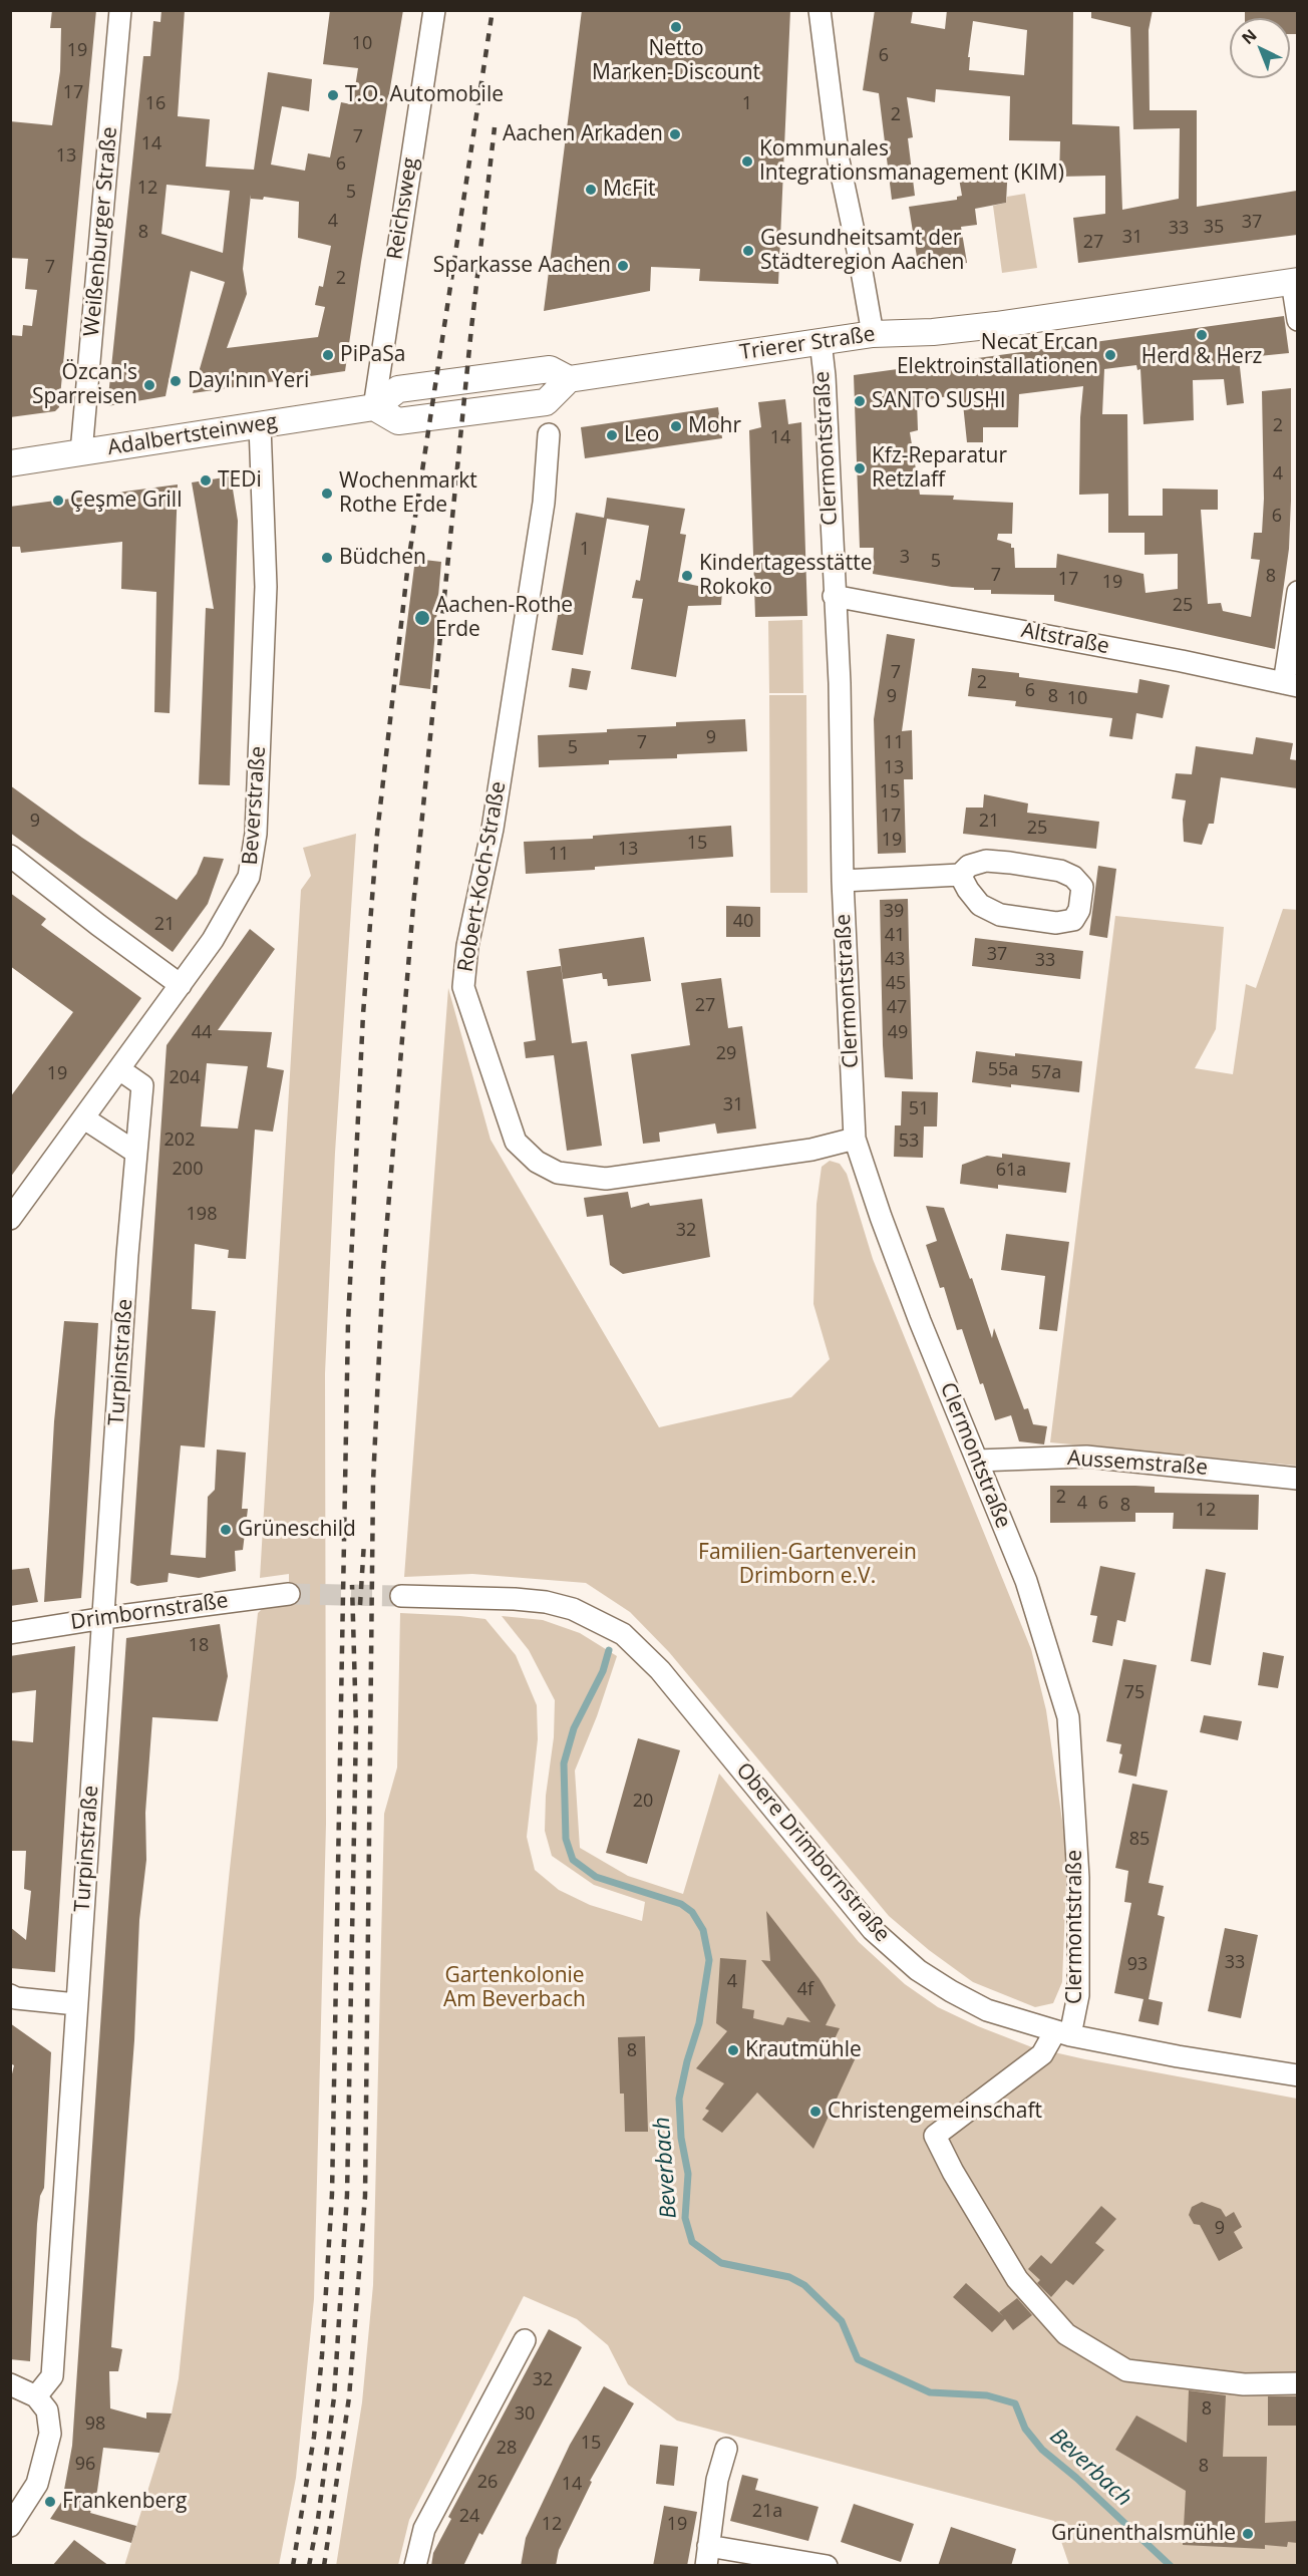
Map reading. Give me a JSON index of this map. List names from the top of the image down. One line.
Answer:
{"streets":{"main road":["Trierer Straße","Adalbertsteinweg"],"street":["Reichsweg","Weißenburger Straße","Clermontstraße","Altstraße","Beverstraße","Robert-Koch-Straße","Turpinstraße","Aussemstraße","Drimbornstraße","Obere Drimbornstraße"]},"crossings":[["Reichsweg","Adalbertsteinweg"],["Weißenburger Straße","Adalbertsteinweg"],["Trierer Straße","Adalbertsteinweg"],["Trierer Straße","Clermontstraße"],["Adalbertsteinweg","Beverstraße"],["Clermontstraße","Altstraße"],["Clermontstraße","Robert-Koch-Straße"],["Clermontstraße","Aussemstraße"],["Clermontstraße","Obere Drimbornstraße"],["Beverstraße","Turpinstraße"],["Turpinstraße","Drimbornstraße"]],"water":["Beverbach"],"parks":["Familien-Gartenverein Drimborn e.V.","Gartenkolonie Am Beverbach"],"places":["Netto Marken-Discount","T.O. Automobile","Aachen Arkaden","Kommunales Integrationsmanagement (KIM)","McFit","Gesundheitsamt der Städteregion Aachen","Sparkasse Aachen","Herd & Herz","PiPaSa","Necat Ercan Elektroinstallationen","Dayı'nın Yeri","Özcan's Sparreisen","SANTO SUSHI","Mohr","Leo","Kfz-Reparatur Retzlaff","TEDi","Wochenmarkt Rothe Erde","Çeşme Grill","Büdchen","Kindertagesstätte Rokoko","Aachen-Rothe Erde","Grüneschild","Krautmühle","Christengemeinschaft","Frankenberg","Grünenthalsmühle"],"house_numbers":["10","19","6","17","16","1","2","7","14","13","6","12","5","4","37","35","33","8","31","27","7","2","2","14","4","6","1","3","5","7","8","17","19","25","7","2","6","9","8","10","9","7","11","5","13","15","17","9","21","25","19","15","13","11","39","40","21","41","37","43","33","45","27","47","44","49","29","55a","57a","19","204","31","51","202","53","200","61a","198","32","2","4","6","8","12","18","75","20","85","33","93","4","4f","8","9","32","8","30","98","15","28","96","8","26","14","21a","24","12","19"],"north":"top left"}
